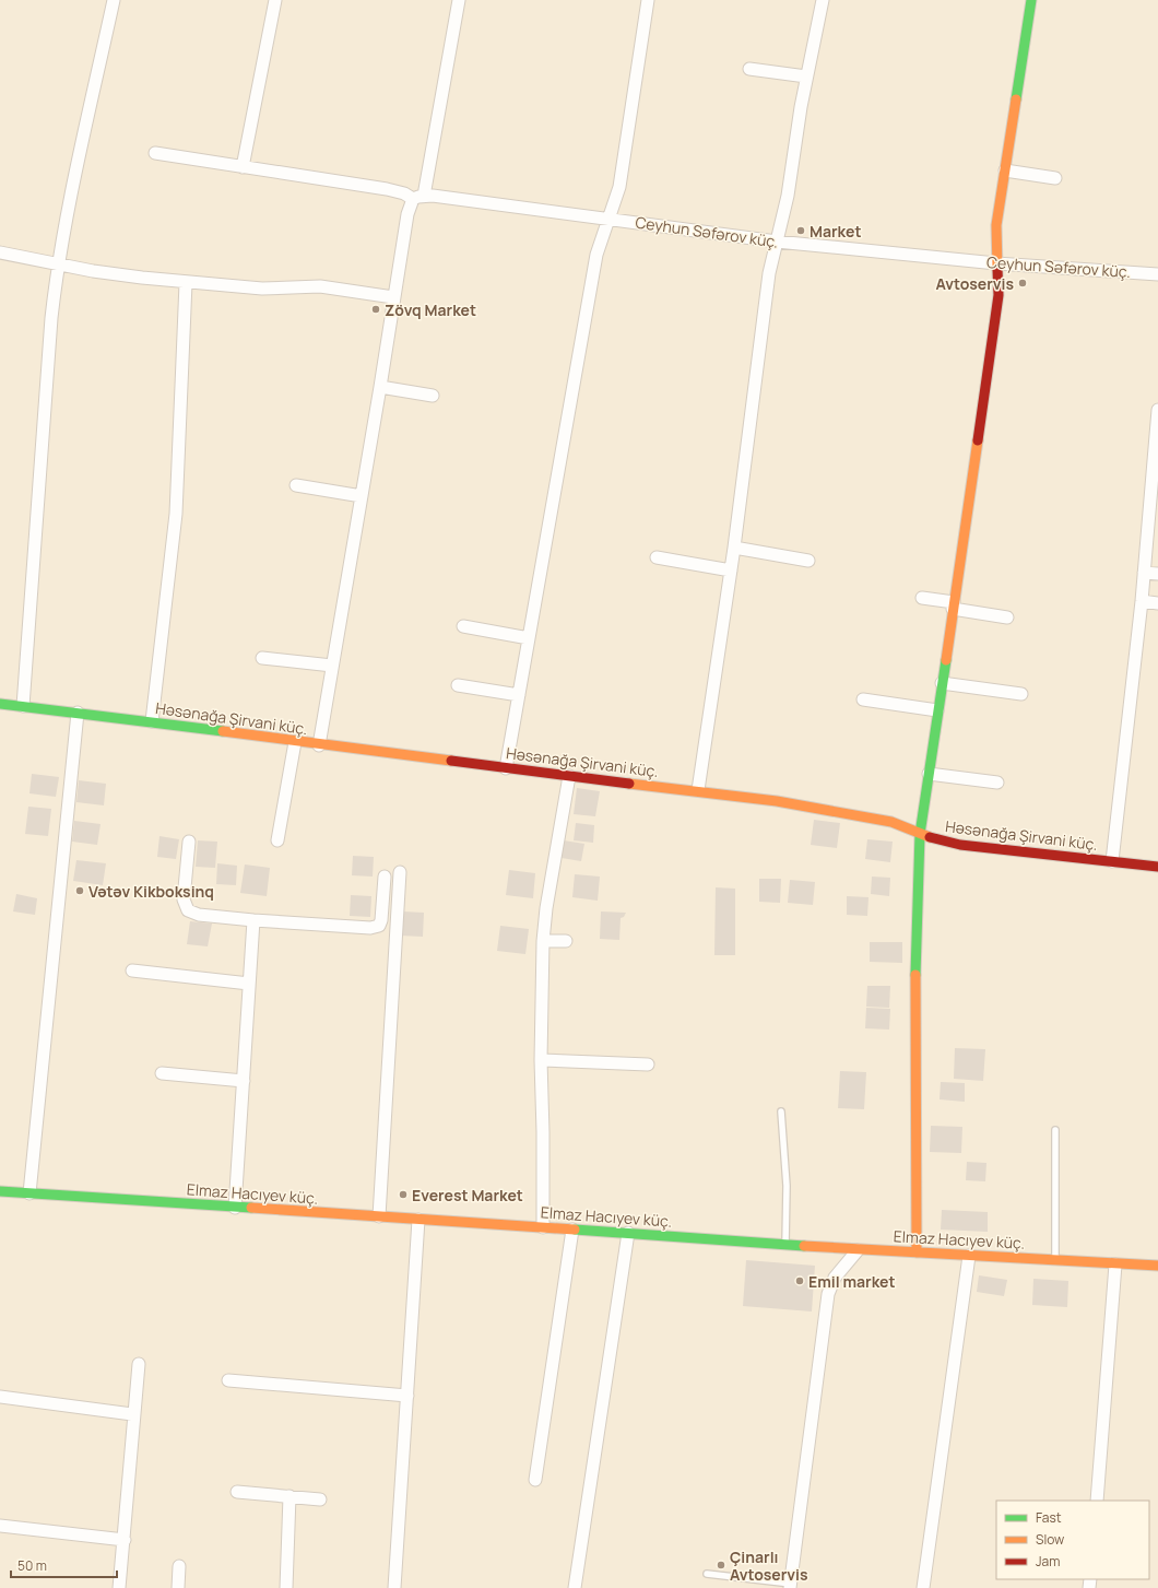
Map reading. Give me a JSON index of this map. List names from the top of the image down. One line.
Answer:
{"streets":{"street":["Ceyhun Səfərov küç.","Həsənağa Şirvani küç.","Elmaz Hacıyev küç."]},"places":["Market","Avtoservis","Zövq Market","Vətəv Kikboksinq","Everest Market","Emil market","Çinarlı Avtoservis"],"legend":["Fast","Slow","Jam"],"scale_bar":"50 m"}
